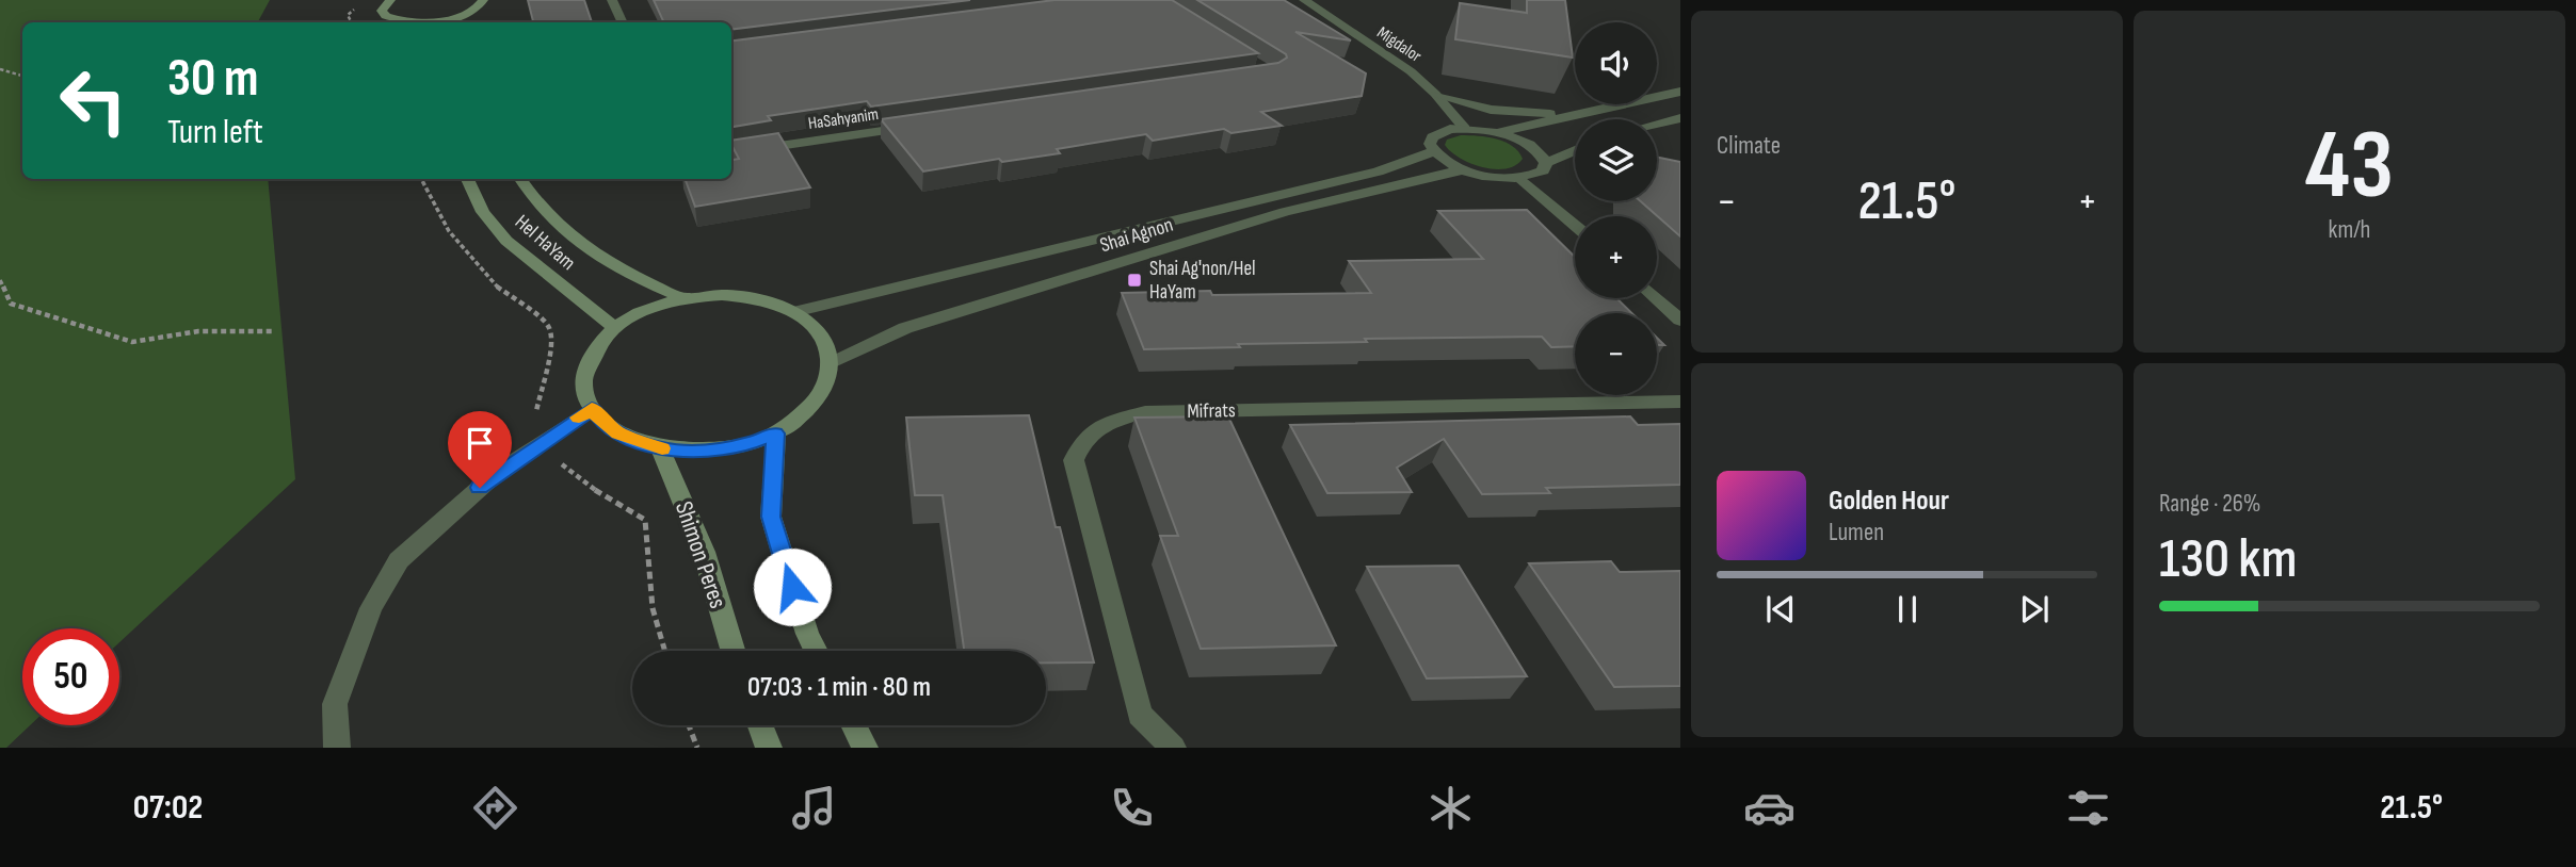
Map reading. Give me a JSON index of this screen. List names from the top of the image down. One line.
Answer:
{"streets":{"main road":["Hel HaYam","Shimon Peres"],"street":["Migdalor","HaSahyanim","Shai Agnon","Mifrats"]},"crossings":[["Shai Agnon","Hel HaYam"],["Shai Agnon","Shimon Peres"],["Hel HaYam","Shimon Peres"]],"places":{"transit":["Shai Ag'non/Hel HaYam"]},"page":{"tile":["Climate",["43","km/h"],["Range · 26%","130 km"]],"map_buttons":["+","−"],"turn":["30 m","Turn left"],"heat":["−","21.5°","+"],"song":["Golden Hour","Lumen"],"limit":"50","trip":"07:03 · 1 min · 80 m","tabs":["07:02","21.5°"]}}
